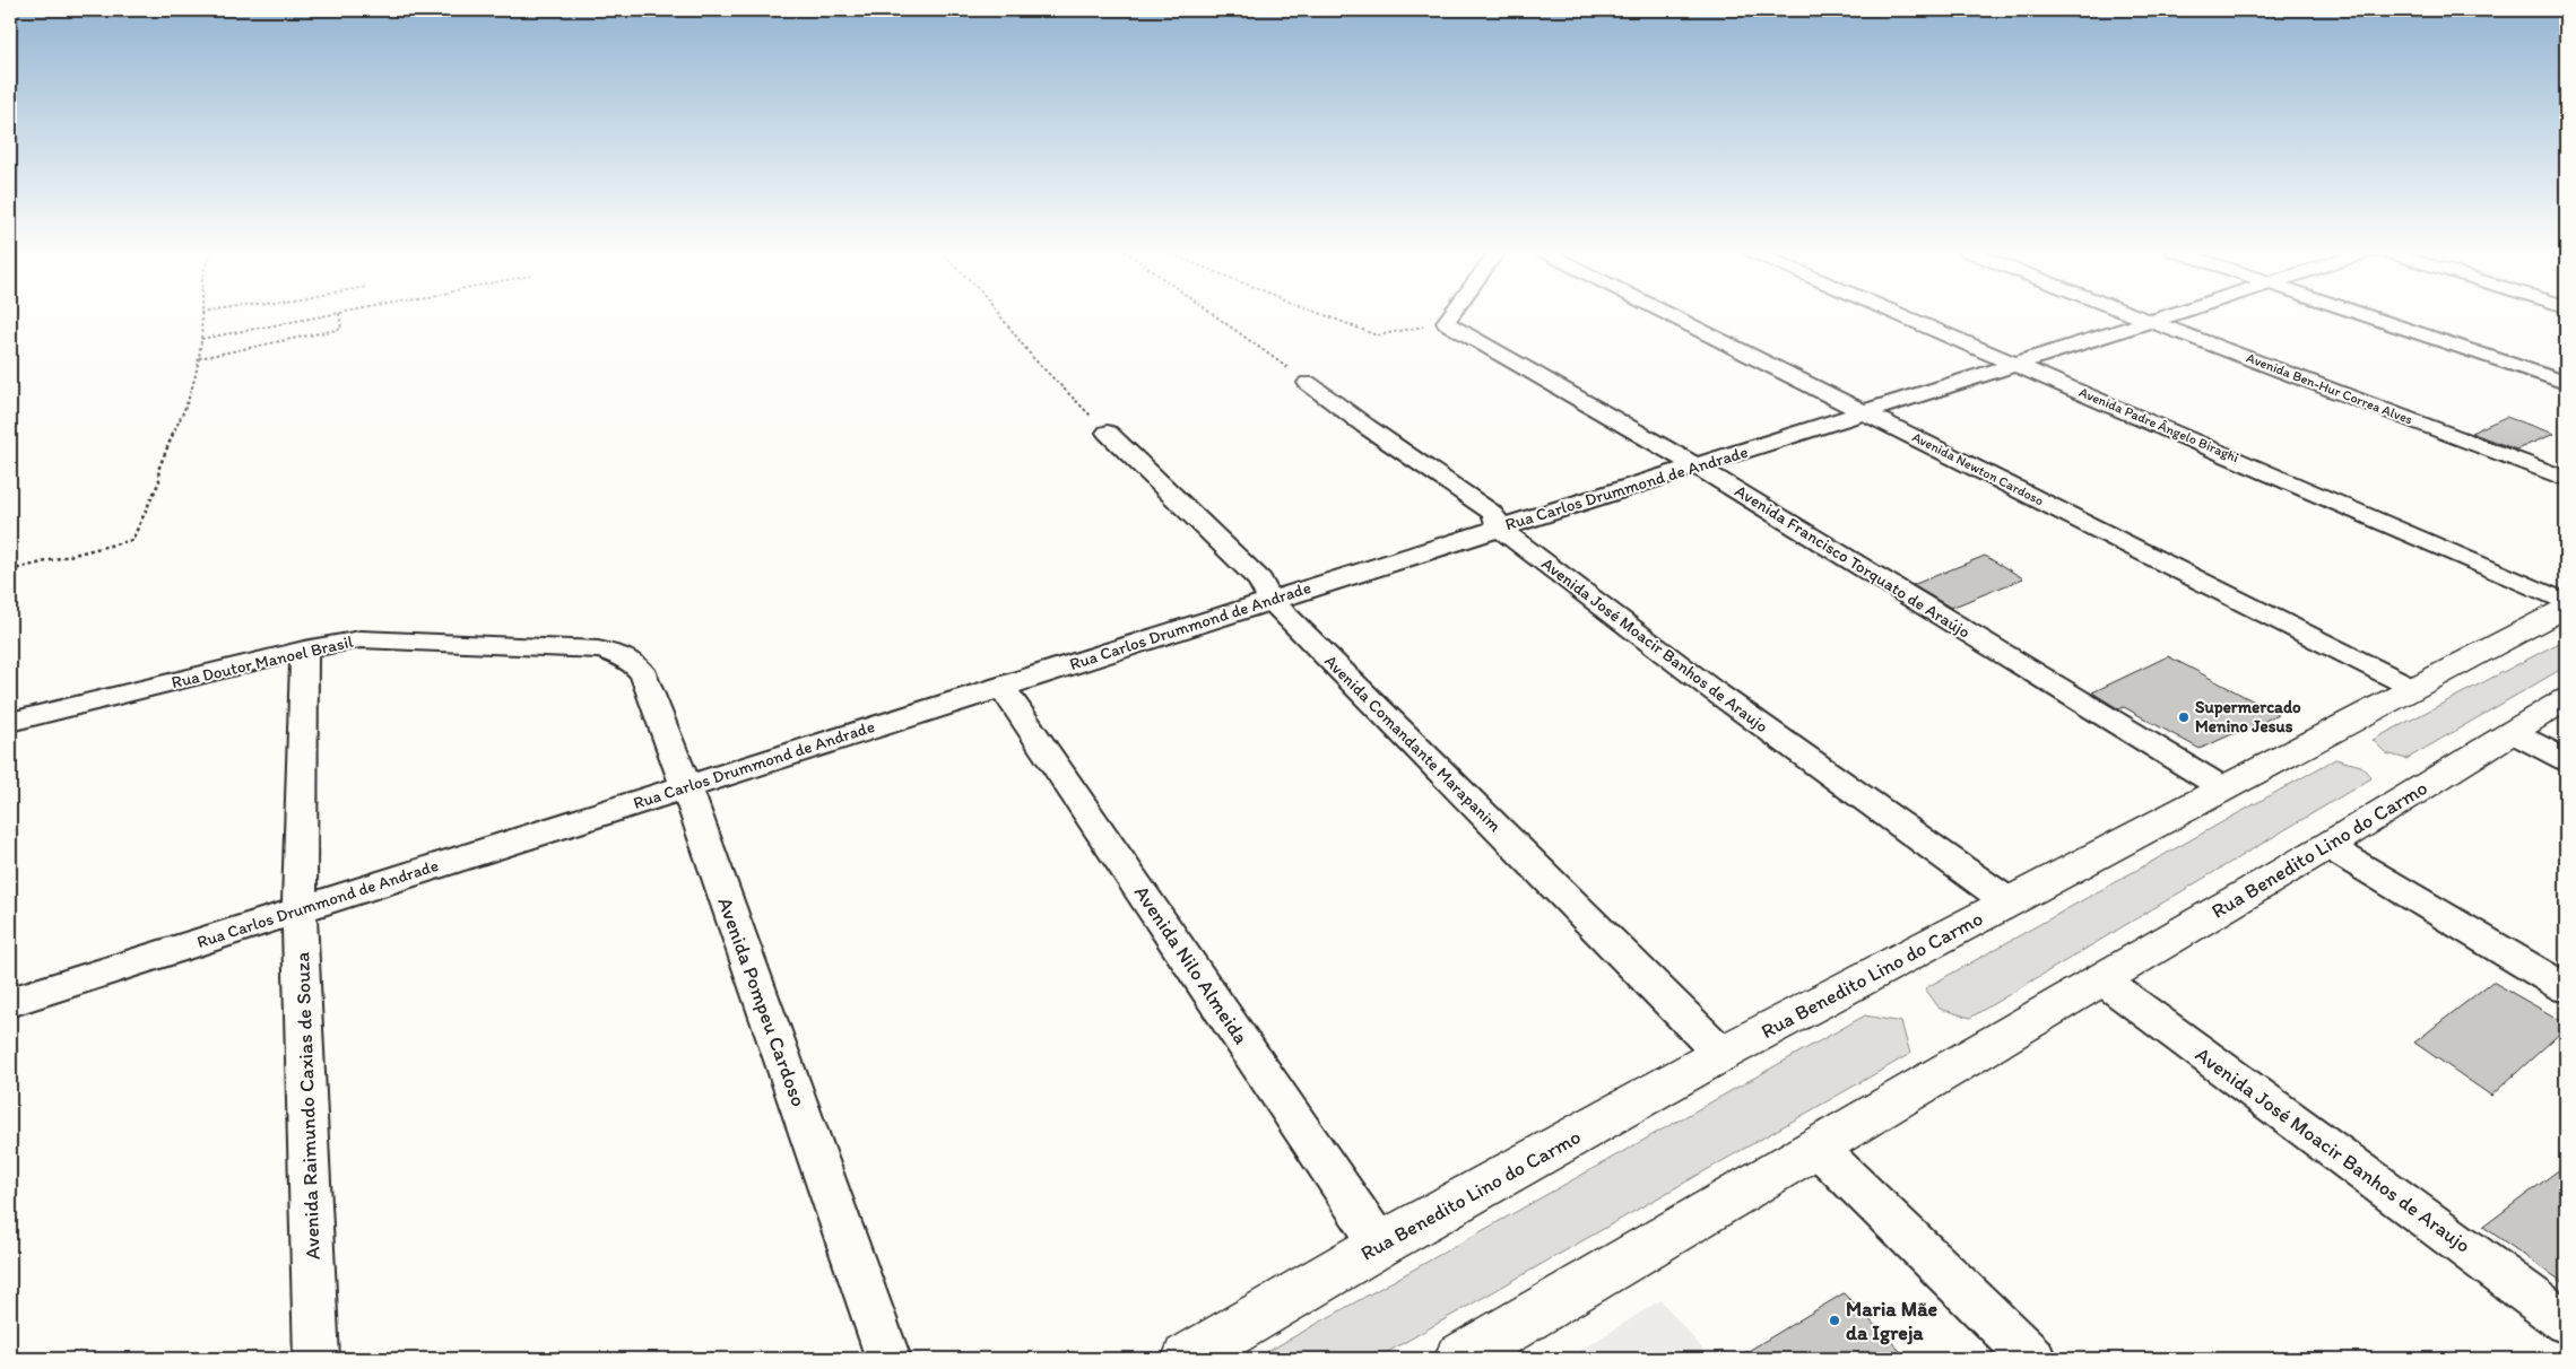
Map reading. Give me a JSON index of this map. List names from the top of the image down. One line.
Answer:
{"streets":{"main road":["Rua Benedito Lino do Carmo"],"street":["Avenida Ben-Hur Correa Alves","Avenida Padre Ângelo Biraghi","Avenida Newton Cardoso","Rua Carlos Drummond de Andrade","Avenida Francisco Torquato de Araújo","Avenida José Moacir Banhos de Araujo","Rua Doutor Manoel Brasil","Avenida Comandante Marapanim","Avenida Nilo Almeida","Avenida Pompeu Cardoso","Avenida Raimundo Caxias de Souza"]},"crossings":[["Avenida Ben-Hur Correa Alves","Rua Carlos Drummond de Andrade"],["Avenida Padre Ângelo Biraghi","Rua Carlos Drummond de Andrade"],["Avenida Newton Cardoso","Rua Carlos Drummond de Andrade"],["Avenida Newton Cardoso","Rua Benedito Lino do Carmo"],["Rua Carlos Drummond de Andrade","Avenida Francisco Torquato de Araújo"],["Rua Carlos Drummond de Andrade","Avenida José Moacir Banhos de Araujo"],["Rua Carlos Drummond de Andrade","Avenida Comandante Marapanim"],["Rua Carlos Drummond de Andrade","Avenida Nilo Almeida"],["Rua Carlos Drummond de Andrade","Avenida Pompeu Cardoso"],["Rua Carlos Drummond de Andrade","Avenida Raimundo Caxias de Souza"],["Avenida Francisco Torquato de Araújo","Rua Benedito Lino do Carmo"],["Avenida José Moacir Banhos de Araujo","Rua Benedito Lino do Carmo"],["Rua Doutor Manoel Brasil","Avenida Pompeu Cardoso"],["Rua Doutor Manoel Brasil","Avenida Raimundo Caxias de Souza"],["Avenida Comandante Marapanim","Rua Benedito Lino do Carmo"],["Rua Benedito Lino do Carmo","Avenida Nilo Almeida"]],"places":["Supermercado Menino Jesus","Maria Mãe da Igreja"]}
